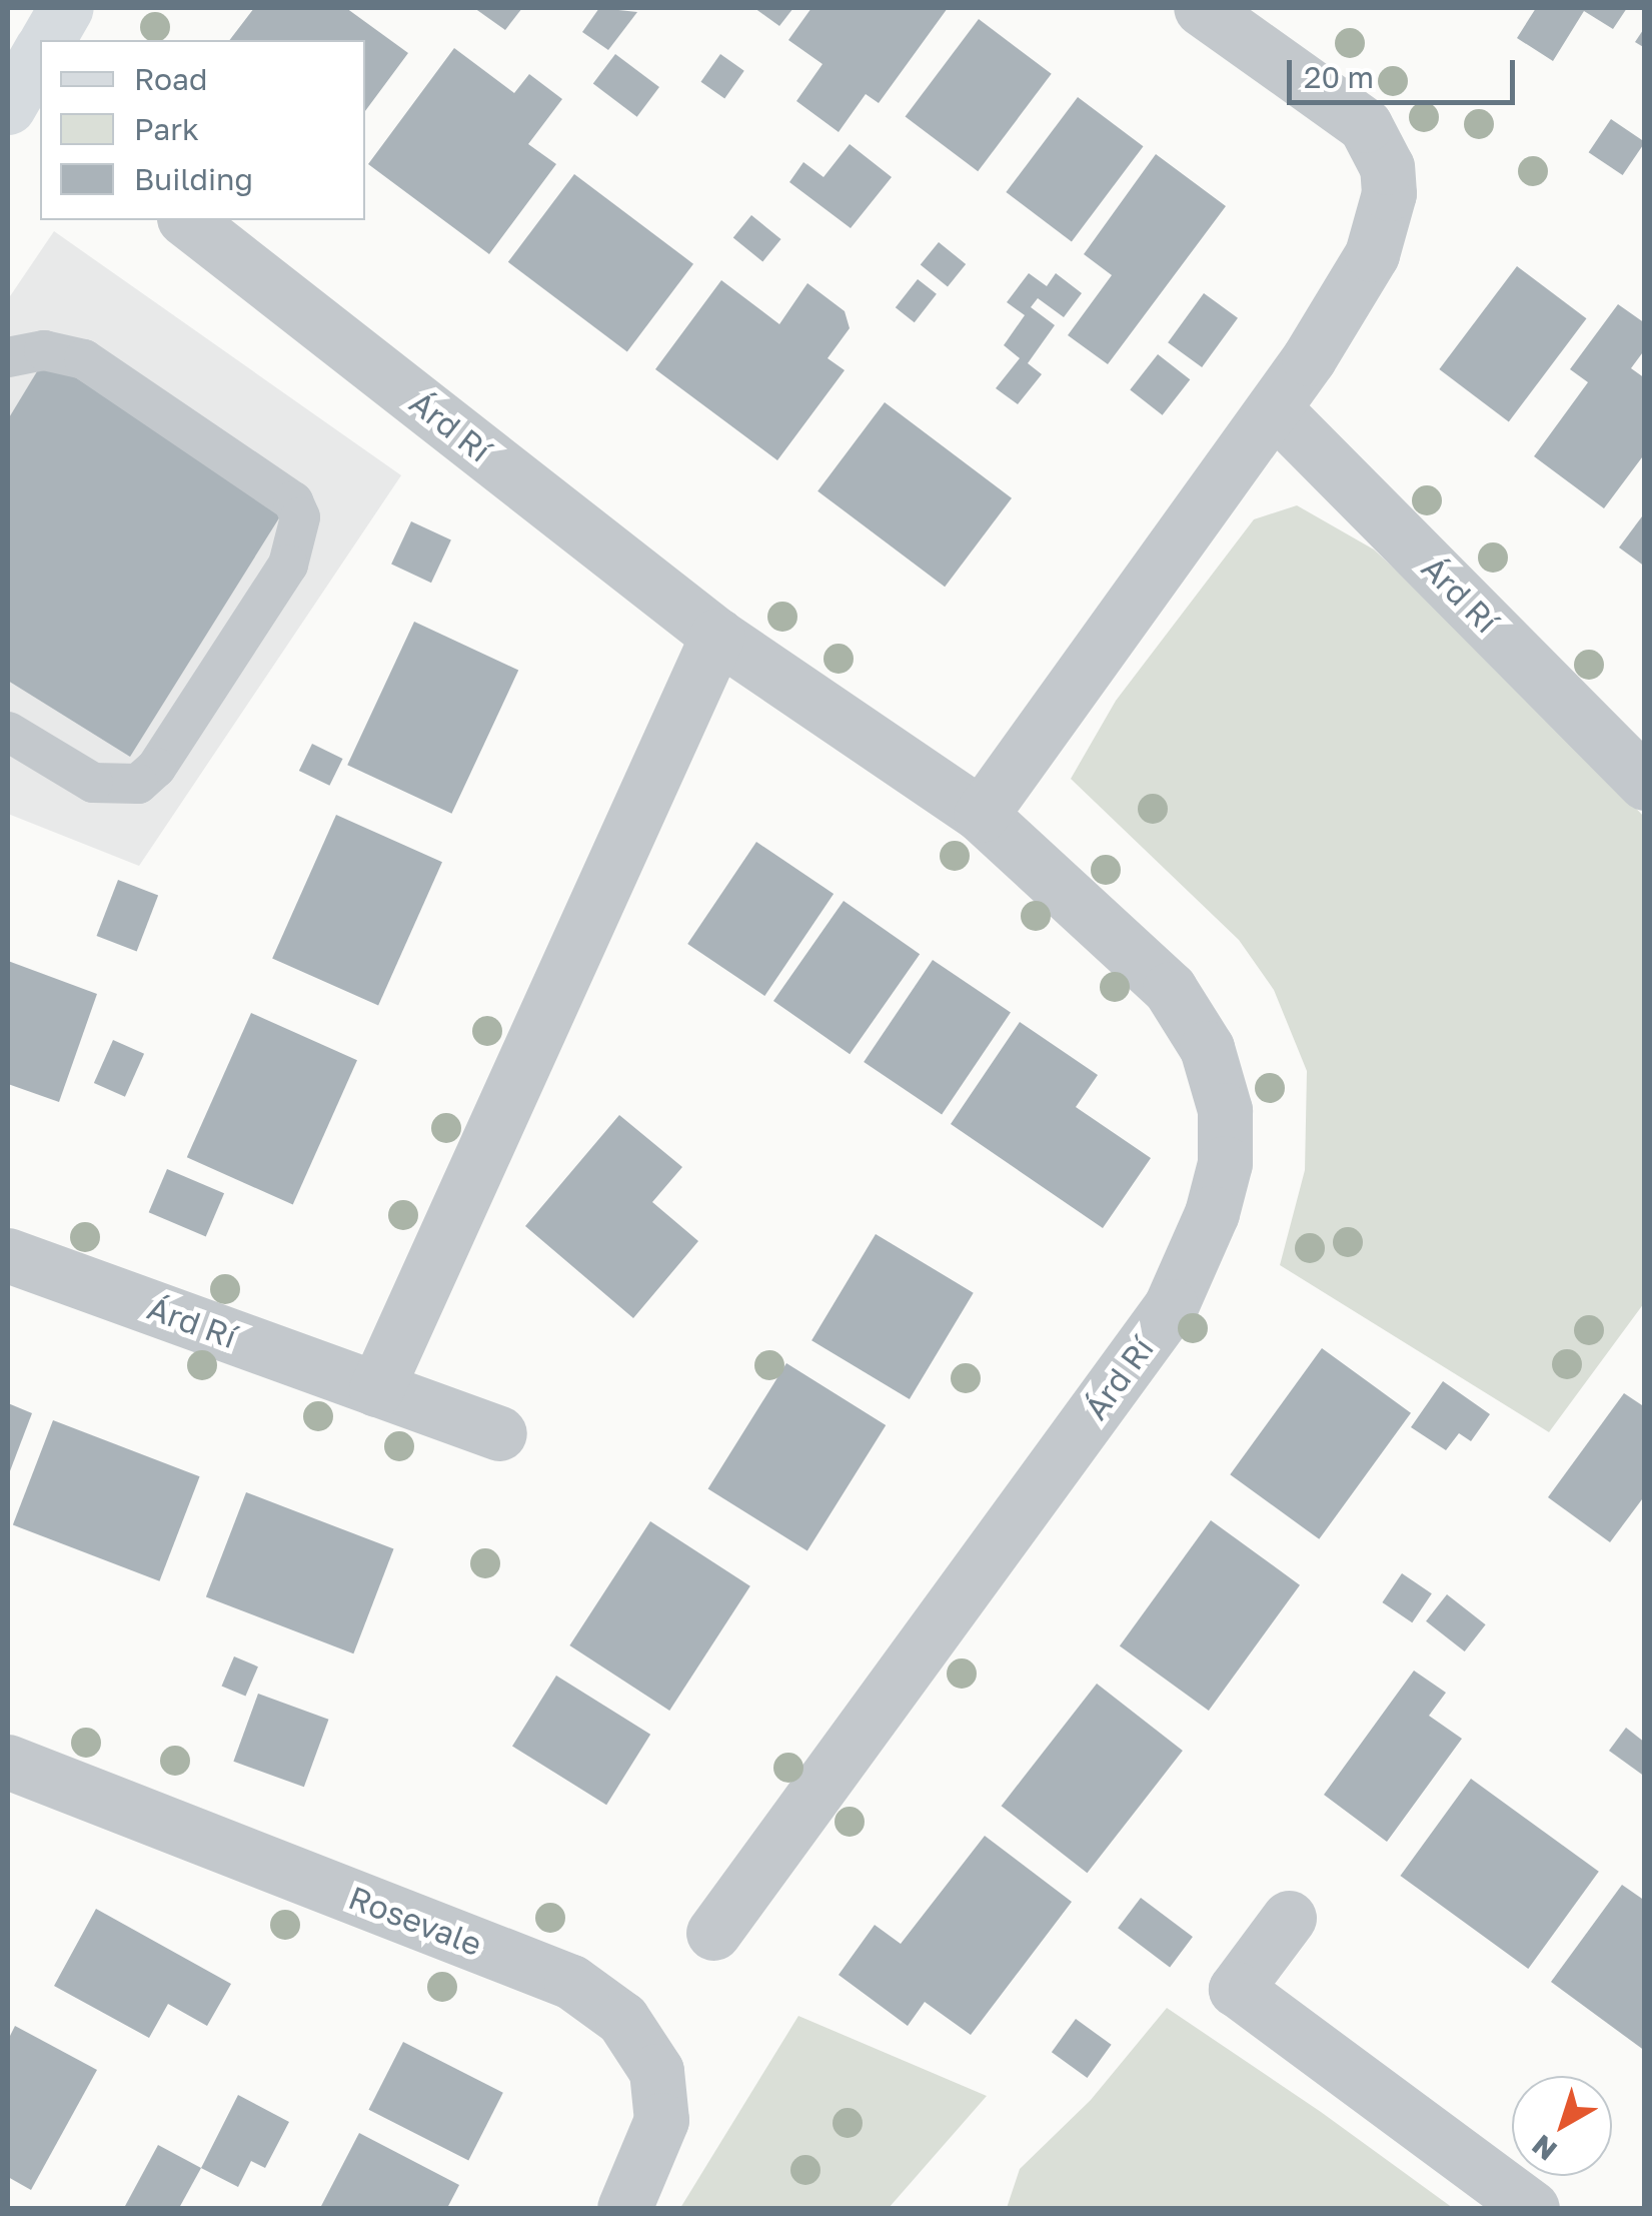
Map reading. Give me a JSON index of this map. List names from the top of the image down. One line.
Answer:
{"streets":{"street":["Árd Rí","Rosevale"]},"legend":["Road","Park","Building"],"scale_bar":"20 m","north":"bottom left"}
